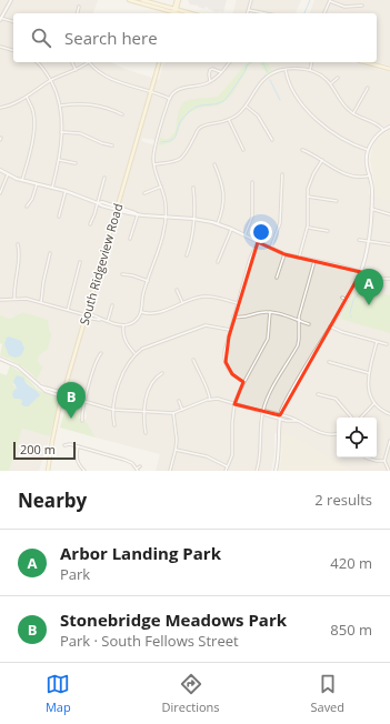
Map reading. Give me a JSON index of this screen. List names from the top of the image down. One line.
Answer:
{"streets":{"main road":["South Ridgeview Road"]},"scale_bar":"200 m","page":{"search":"Search here","pins":["A","B"],"scale":"200 m","heading":["Nearby","2 results"],"list":[{"mark":"A","name":"Arbor Landing Park","note":"Park","value":"420 m"},{"mark":"B","name":"Stonebridge Meadows Park","note":"Park · South Fellows Street","value":"850 m"}],"nav":["Map","Directions","Saved"]}}
